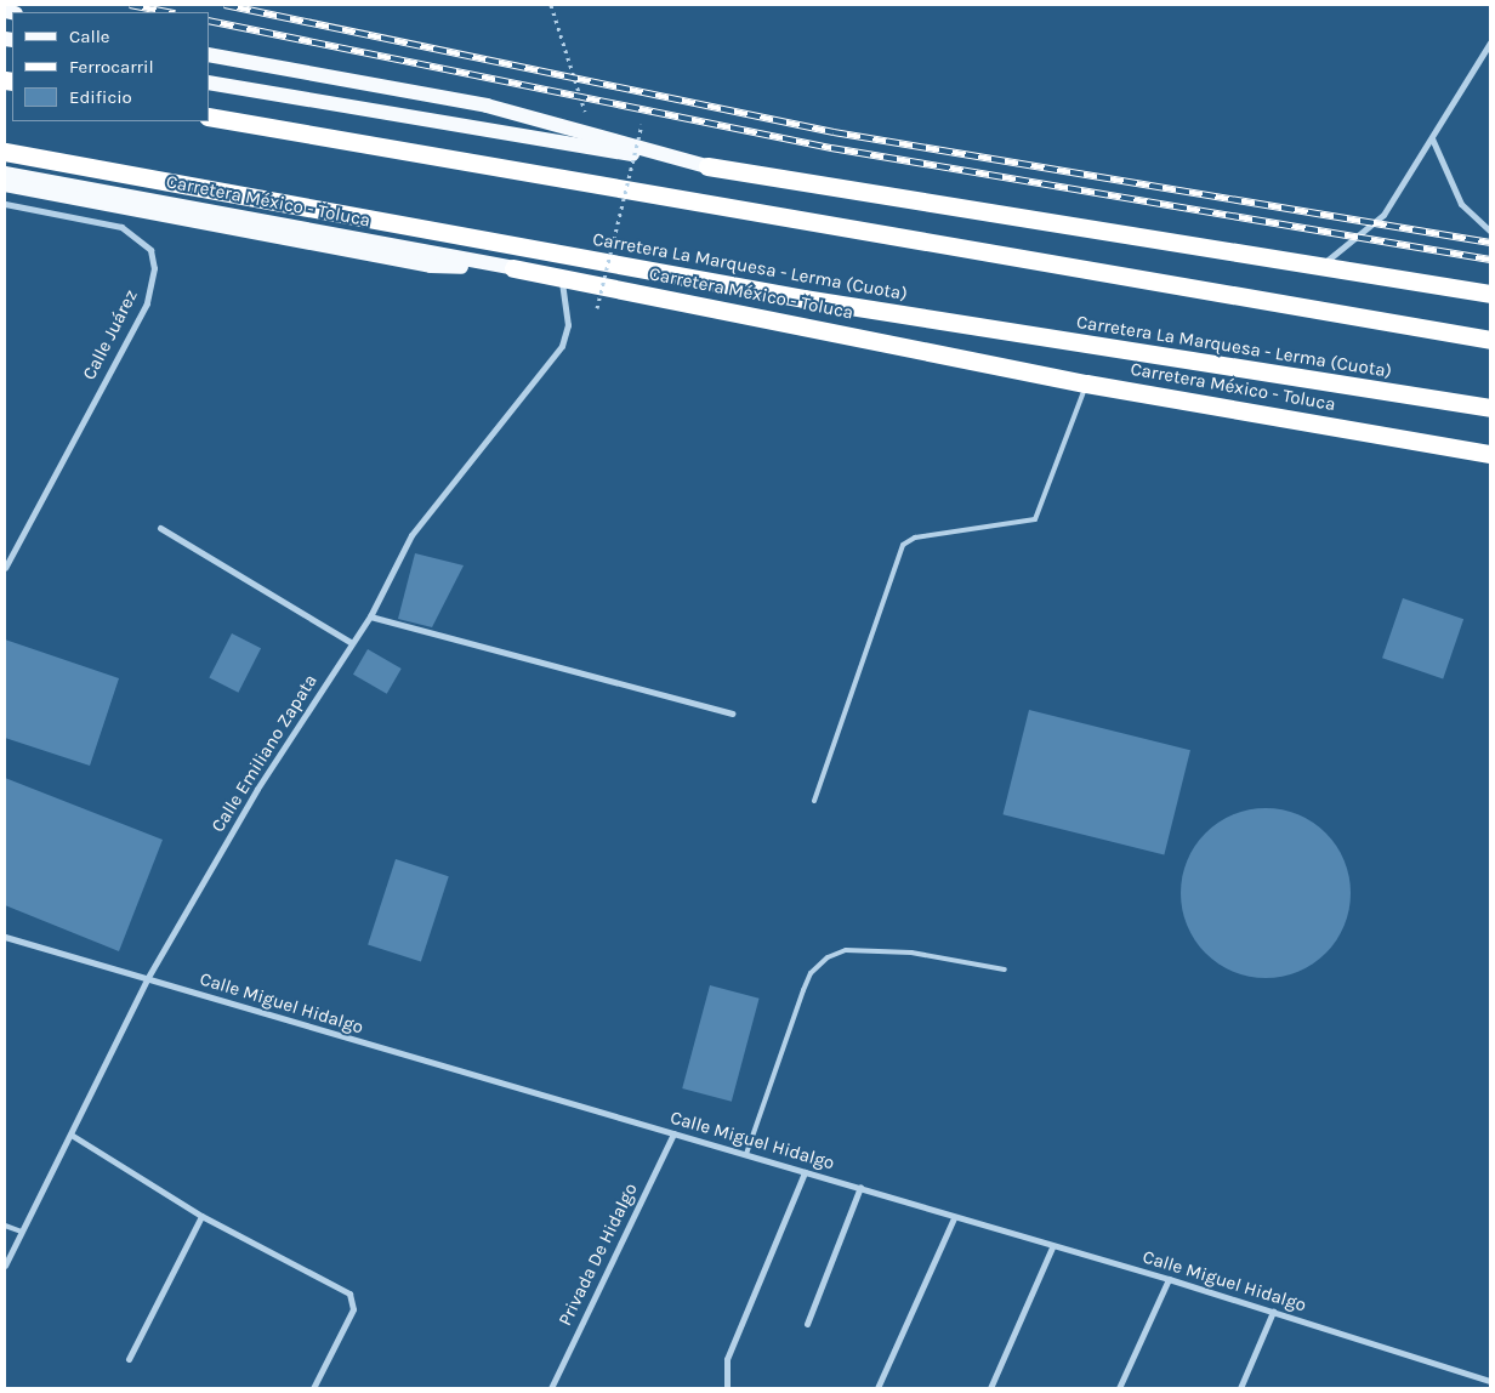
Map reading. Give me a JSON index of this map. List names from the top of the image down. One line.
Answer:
{"streets":{"highway":["Carretera México - Toluca","Carretera La Marquesa - Lerma (Cuota)"],"street":["Calle Juárez","Calle Emiliano Zapata","Calle Miguel Hidalgo","Privada De Hidalgo"]},"crossings":[["Carretera México - Toluca","Calle Emiliano Zapata"],["Calle Emiliano Zapata","Calle Miguel Hidalgo"],["Calle Miguel Hidalgo","Privada De Hidalgo"]],"legend":["Calle","Ferrocarril","Edificio"]}
